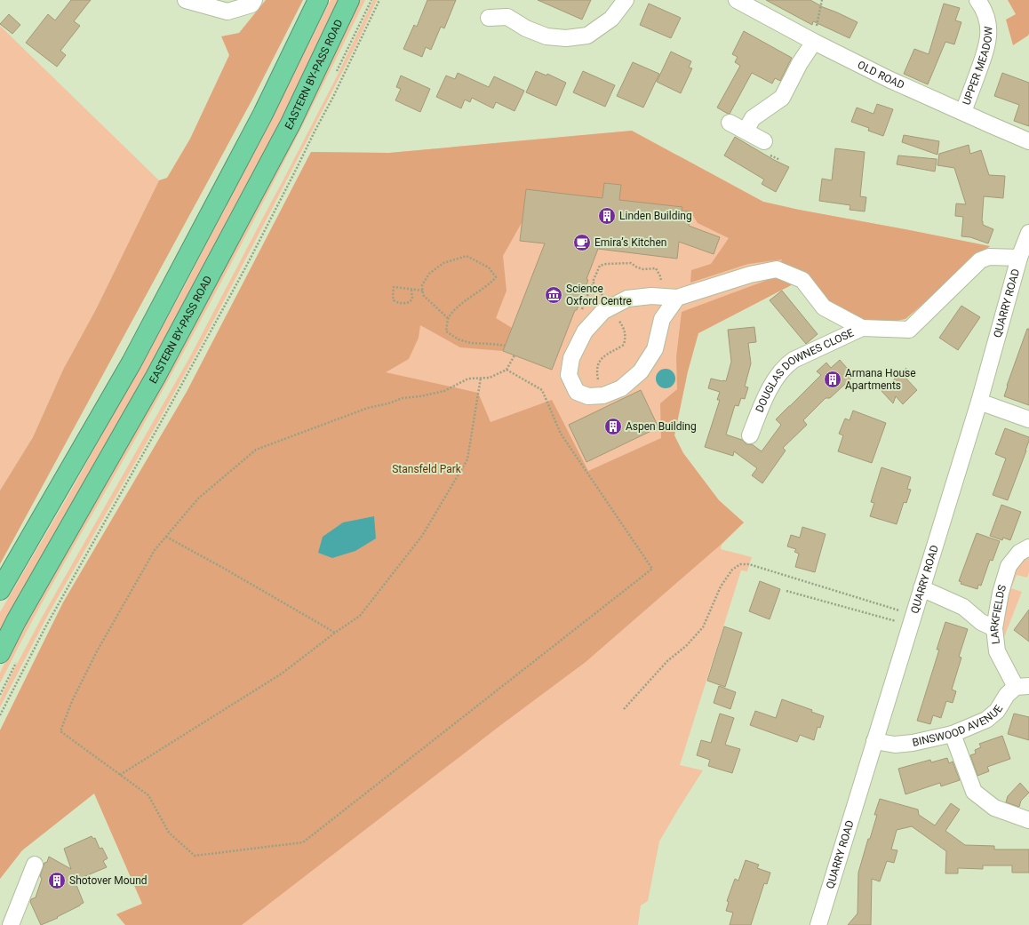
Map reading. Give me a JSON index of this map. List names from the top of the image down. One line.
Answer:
{"streets":{"highway":["EASTERN BY-PASS ROAD"],"street":["UPPER MEADOW","OLD ROAD","QUARRY ROAD","DOUGLAS DOWNES CLOSE","LARKFIELDS","BINSWOOD AVENUE"]},"crossings":[["UPPER MEADOW","OLD ROAD"],["QUARRY ROAD","DOUGLAS DOWNES CLOSE"],["QUARRY ROAD","BINSWOOD AVENUE"],["LARKFIELDS","BINSWOOD AVENUE"]],"parks":["Stansfeld Park"],"places":{"building":["Linden Building","Armana House Apartments","Aspen Building","Shotover Mound"],"cafe":["Emira’s Kitchen"],"museum":["Science Oxford Centre"]}}
